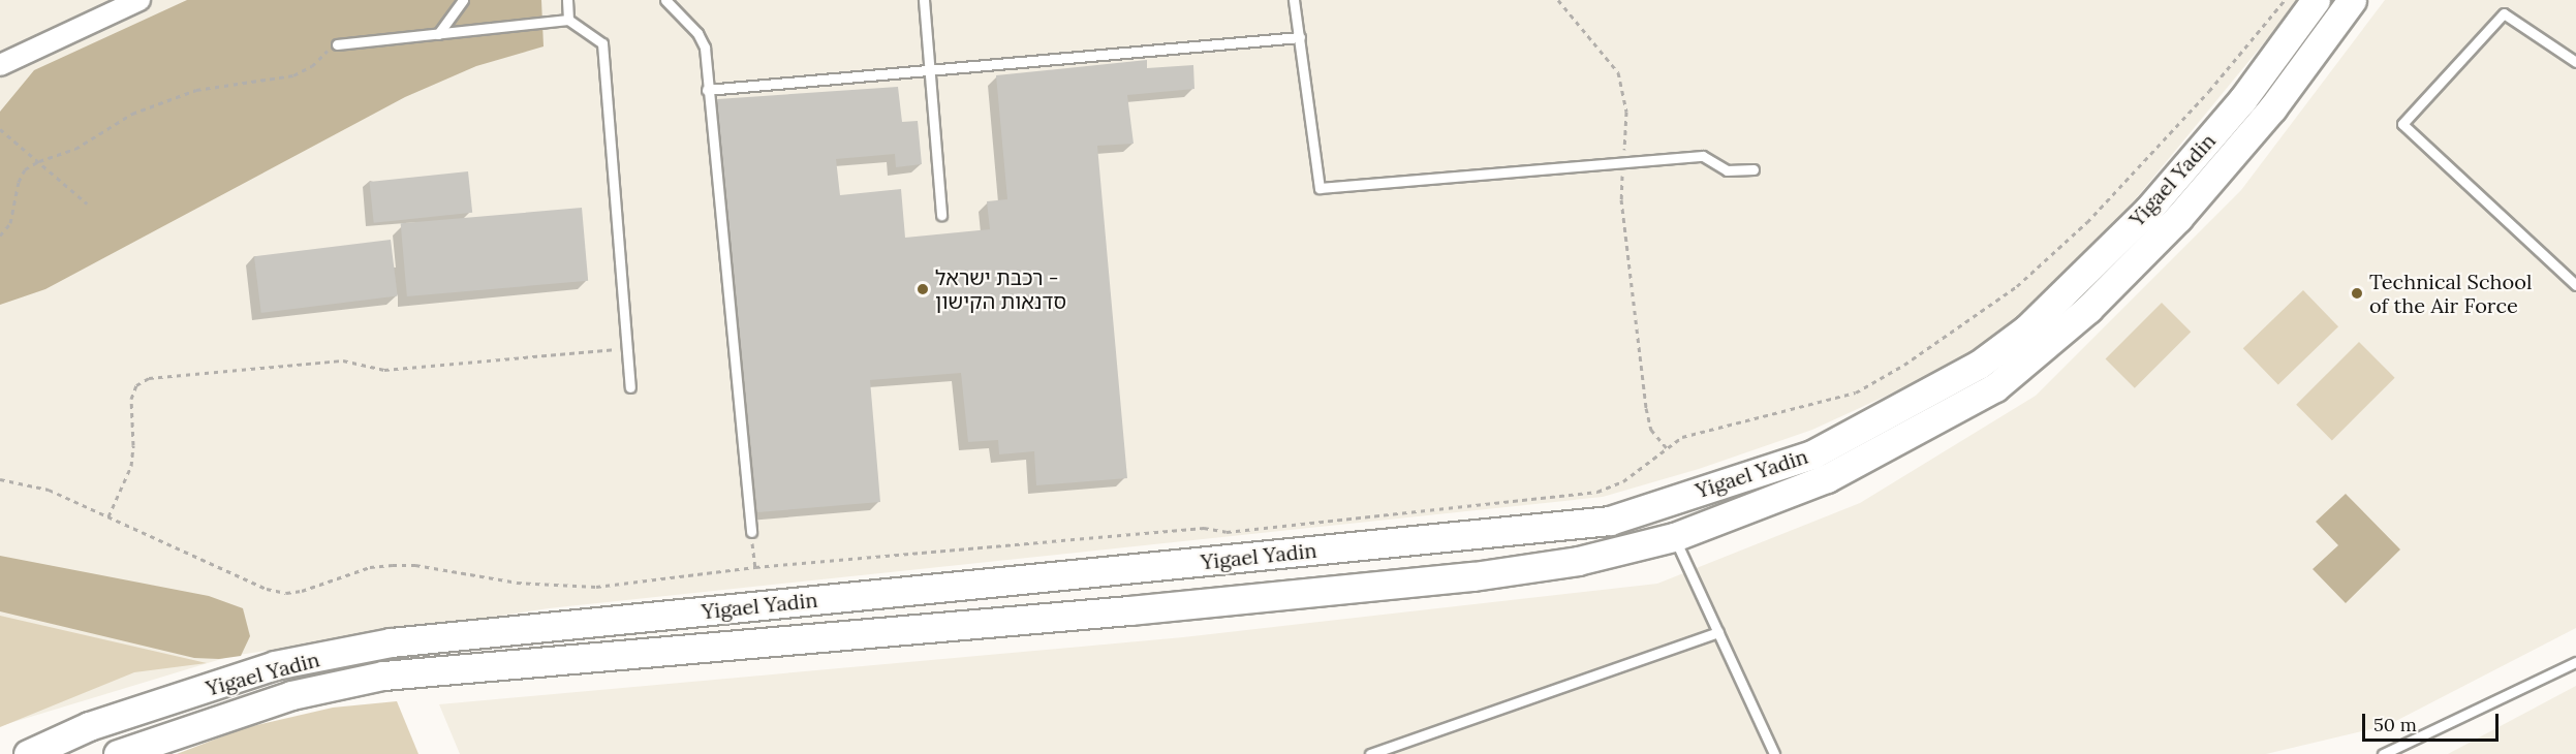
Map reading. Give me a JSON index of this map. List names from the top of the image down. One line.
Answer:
{"streets":{"main road":["Yigael Yadin"]},"places":["רכבת ישראל - סדנאות הקישון","Technical School of the Air Force"],"scale_bar":"50 m"}
